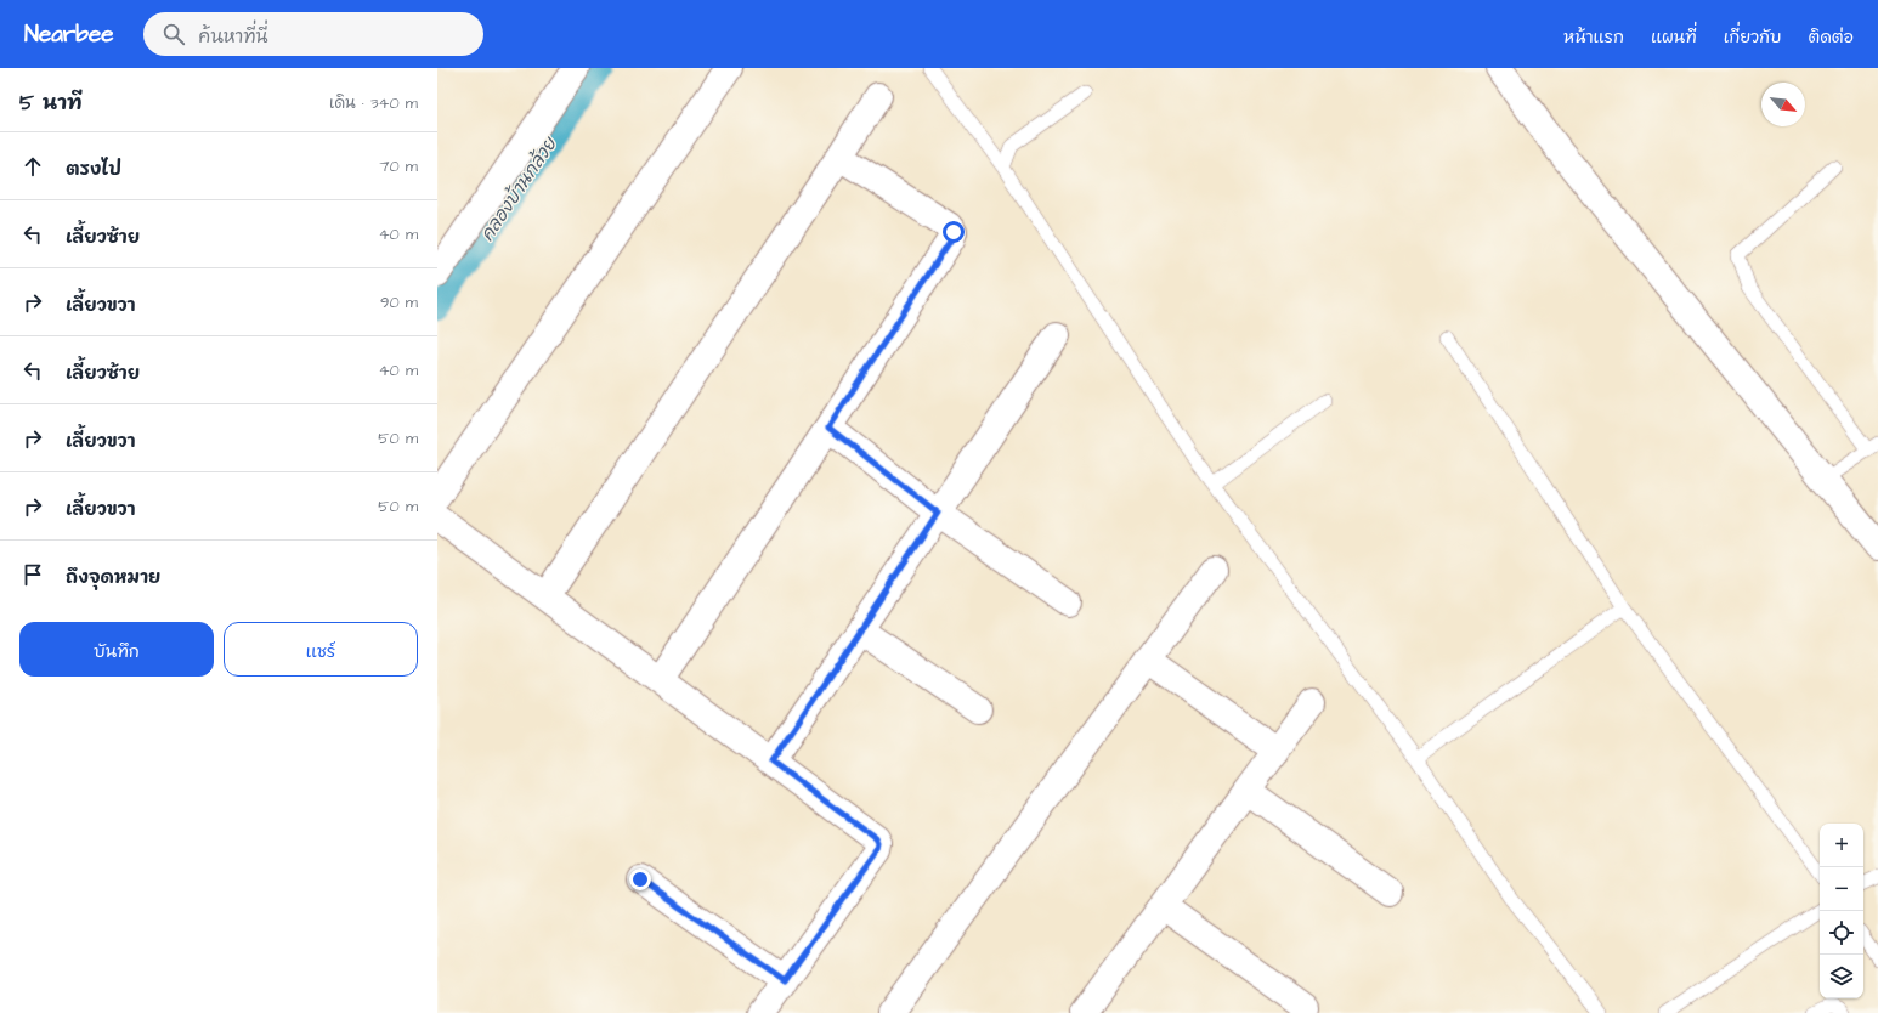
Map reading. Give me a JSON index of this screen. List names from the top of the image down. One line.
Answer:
{"water":["คลองบ้านกล้วย"],"north":"bottom right","page":{"header":"Nearbee","search":"ค้นหาที่นี่","nav":["หน้าแรก","แผนที่","เกี่ยวกับ","ติดต่อ"],"heading":["5 นาที","เดิน · 340 m"],"list":[["ตรงไป","70 m"],["เลี้ยวซ้าย","40 m"],["เลี้ยวขวา","90 m"],["เลี้ยวซ้าย","40 m"],["เลี้ยวขวา","50 m"],["เลี้ยวขวา","50 m"],"ถึงจุดหมาย"],"buttons":["บันทึก","แชร์"],"map_buttons":["+","−"]}}
